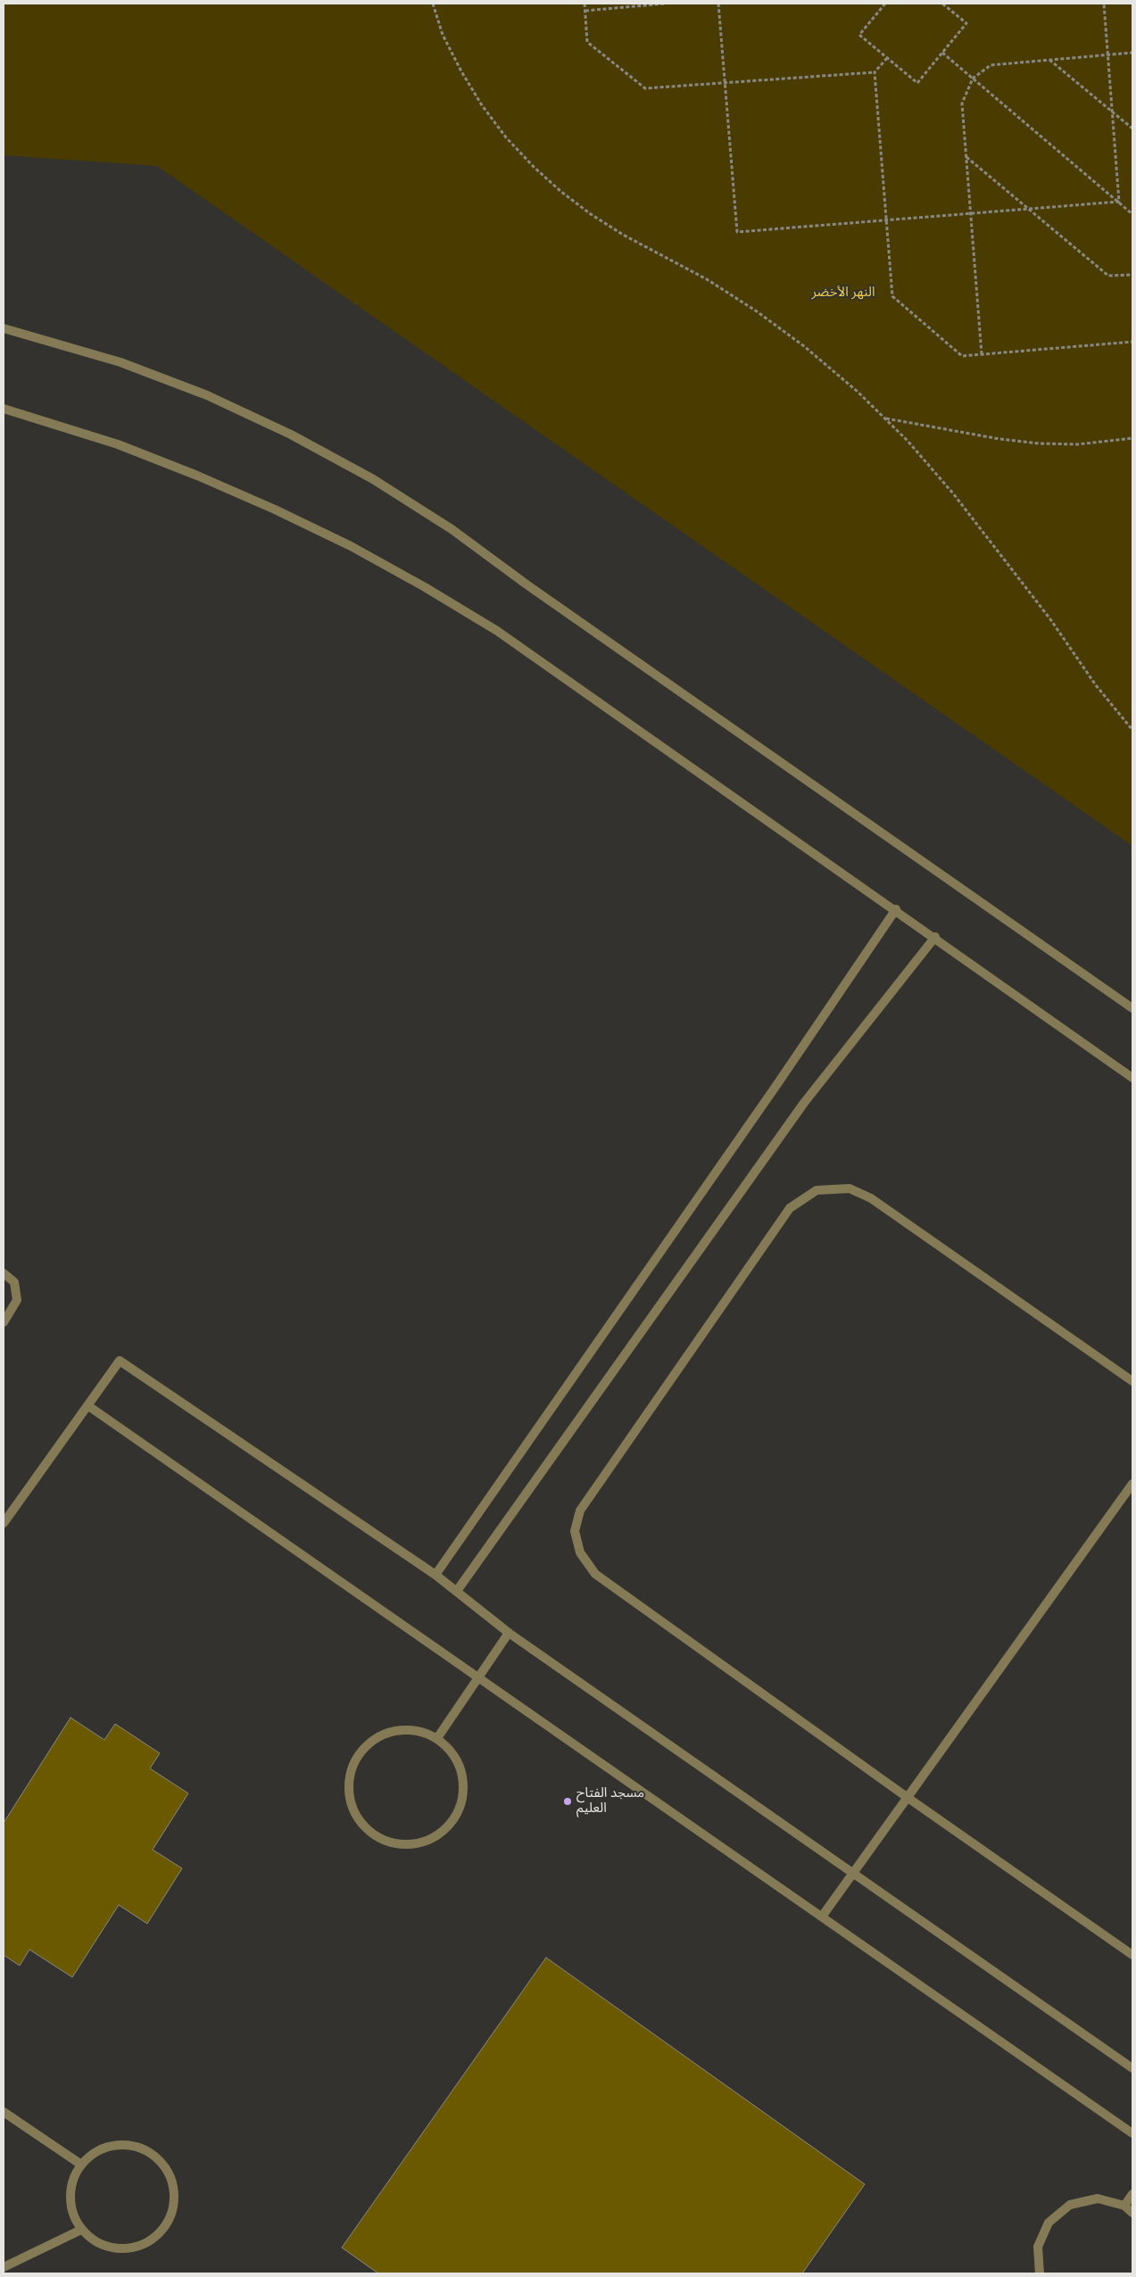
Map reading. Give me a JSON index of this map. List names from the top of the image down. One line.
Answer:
{"parks":["النهر الأخضر"],"places":["مسجد الفتاح العليم"]}
